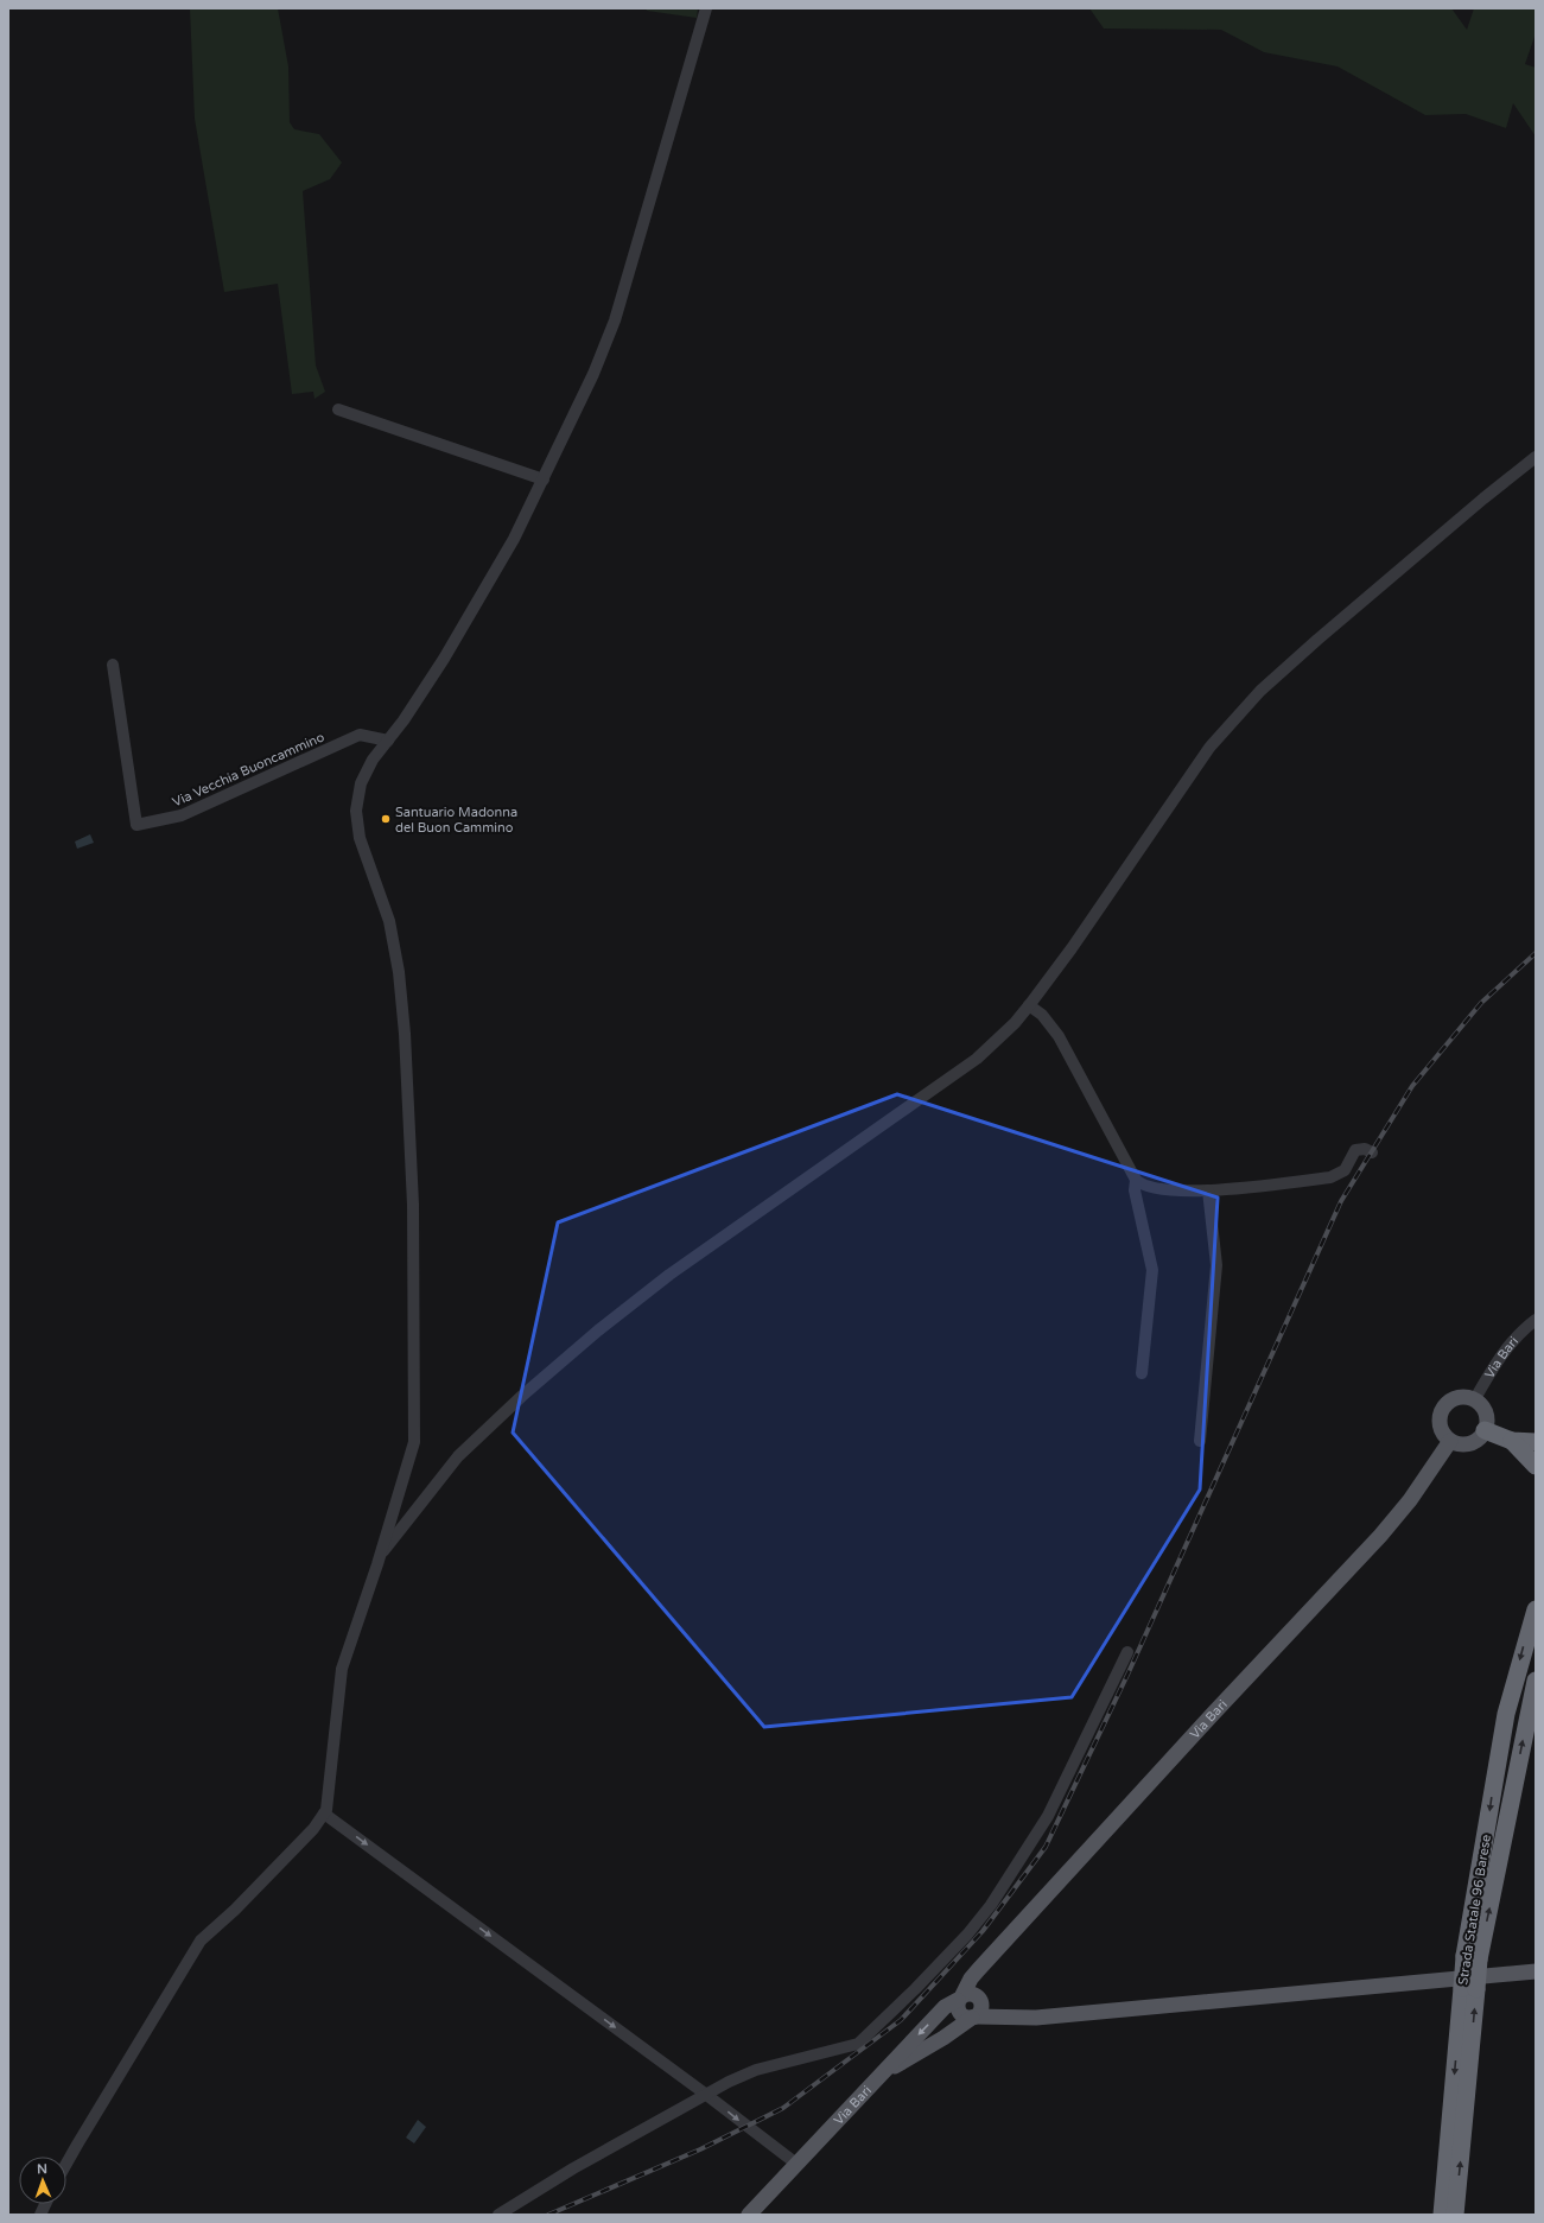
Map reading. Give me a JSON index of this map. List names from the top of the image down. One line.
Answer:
{"streets":{"highway":["Strada Statale 96 Barese"],"main road":["Via Bari"],"street":["Via Vecchia Buoncammino"]},"places":["Santuario Madonna del Buon Cammino"],"north":"top"}
